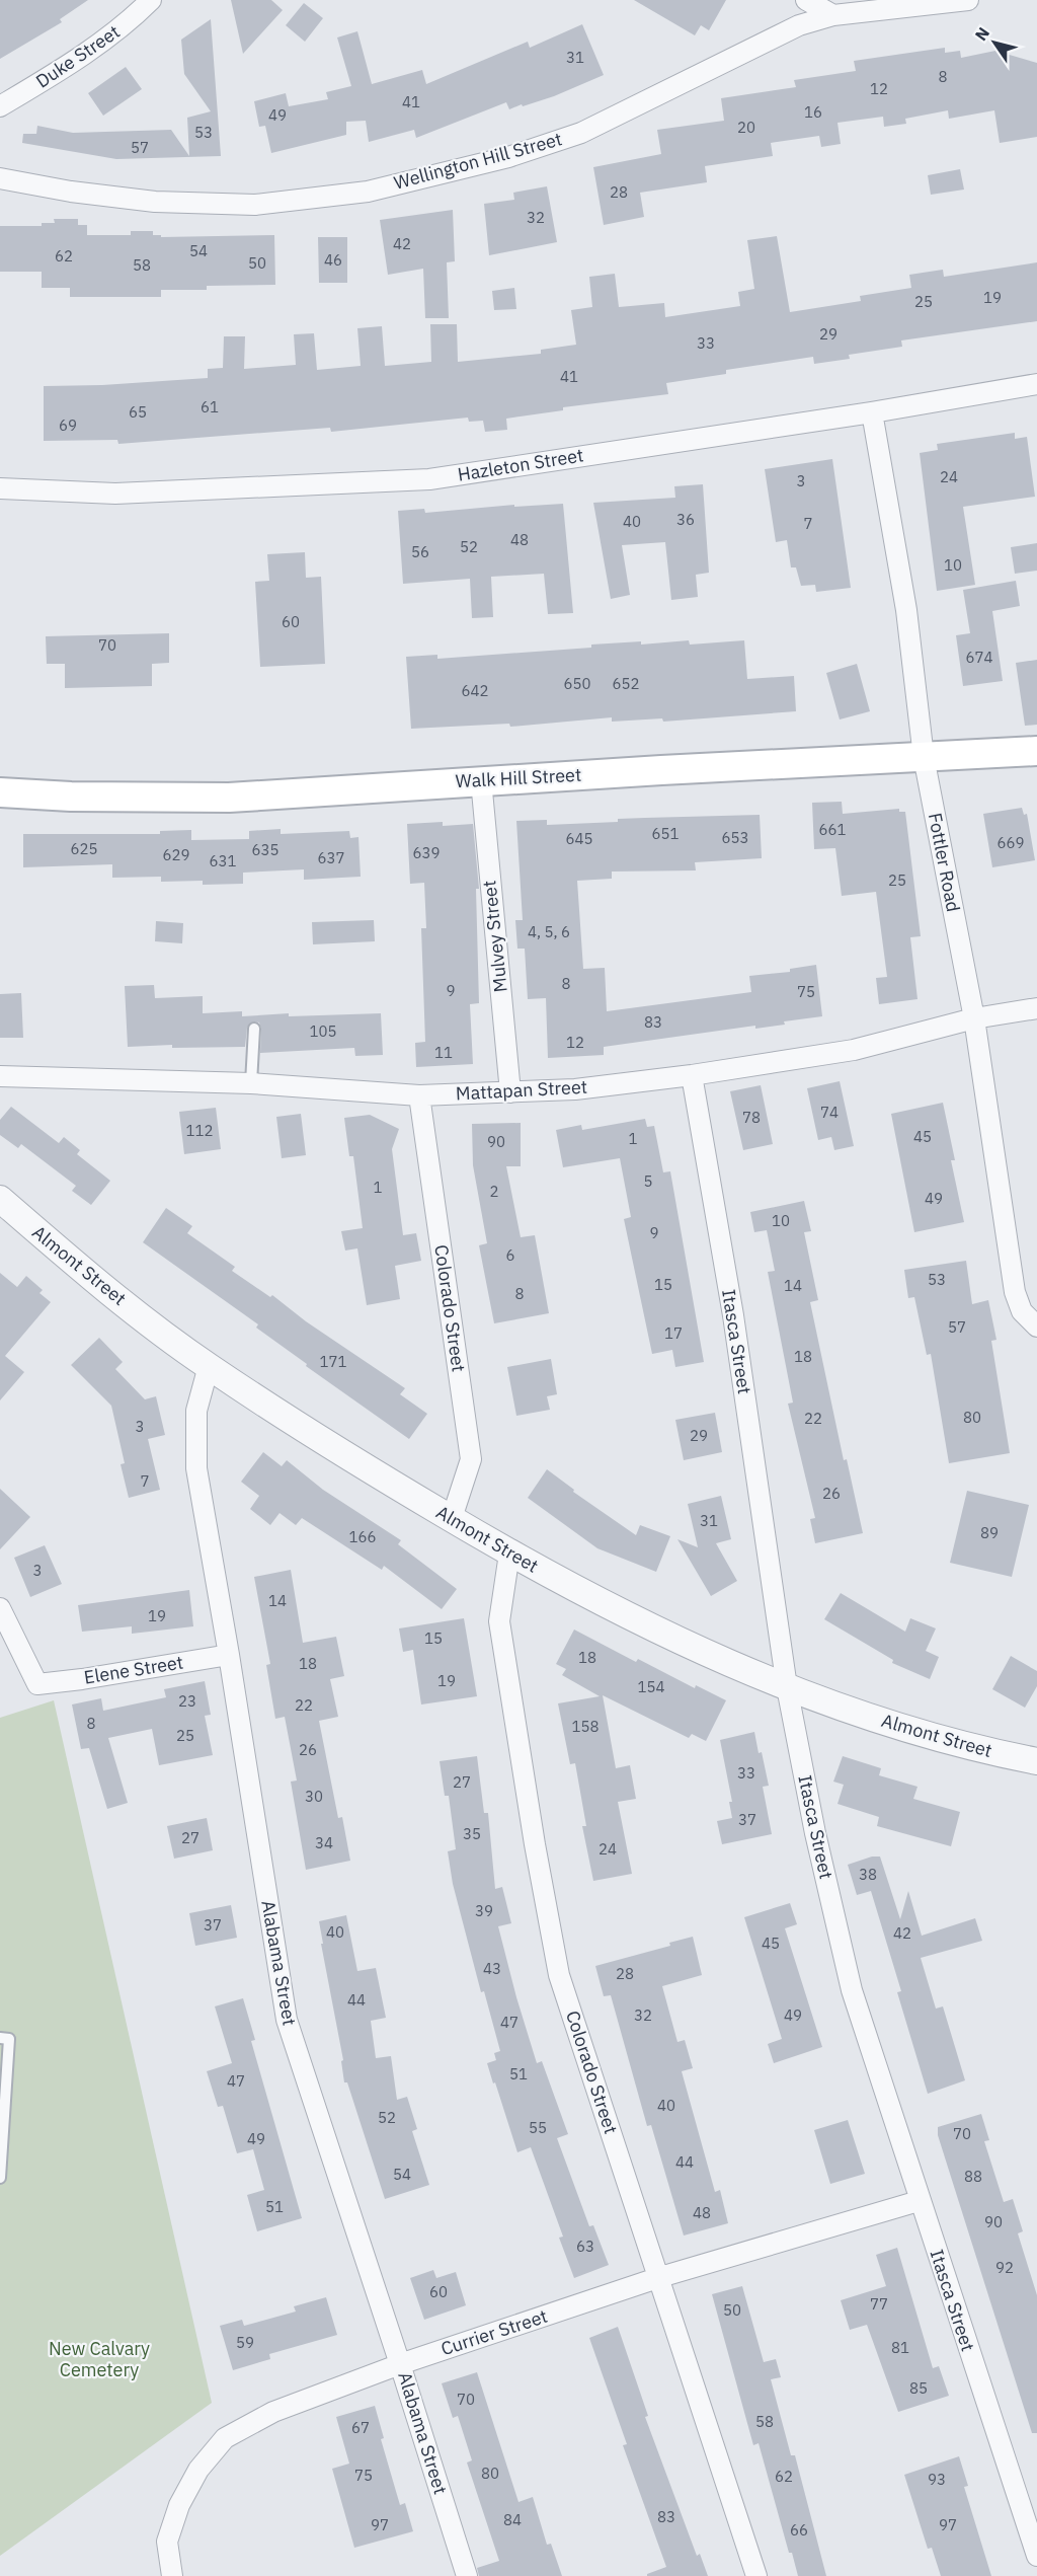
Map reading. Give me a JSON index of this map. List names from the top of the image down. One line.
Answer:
{"streets":{"main road":["Walk Hill Street"],"street":["Duke Street","Wellington Hill Street","Hazleton Street","Fottler Road","Mulvey Street","Mattapan Street","Almont Street","Colorado Street","Itasca Street","Elene Street","Alabama Street","Currier Street"]},"crossings":[["Hazleton Street","Fottler Road"],["Walk Hill Street","Fottler Road"],["Walk Hill Street","Mulvey Street"],["Fottler Road","Mattapan Street"],["Mulvey Street","Mattapan Street"],["Mattapan Street","Colorado Street"],["Mattapan Street","Itasca Street"],["Almont Street","Colorado Street"],["Almont Street","Itasca Street"],["Almont Street","Alabama Street"],["Colorado Street","Currier Street"],["Itasca Street","Currier Street"],["Elene Street","Alabama Street"],["Alabama Street","Currier Street"]],"parks":["New Calvary Cemetery"],"house_numbers":["31","8","12","41","16","49","20","53","57","28","32","42","54","62","46","50","58","19","25","29","33","41","61","65","69","24","3","36","40","7","48","52","56","10","60","70","674","650","652","642","661","651","653","645","669","625","635","639","629","637","631","25","4, 5, 6","8","9","75","83","105","12","11","74","78","112","45","1","90","5","1","2","49","10","9","6","53","15","14","8","57","17","18","171","80","22","3","29","7","26","31","89","166","3","14","19","15","18","18","19","154","23","22","8","158","25","26","33","27","30","37","35","27","34","24","38","39","37","40","42","45","43","28","44","32","49","47","51","47","40","52","55","70","49","44","54","88","51","48","90","63","92","60","77","50","59","81","85","70","58","67","80","75","62","93","83","84","97","97","66"],"north":"top left"}
